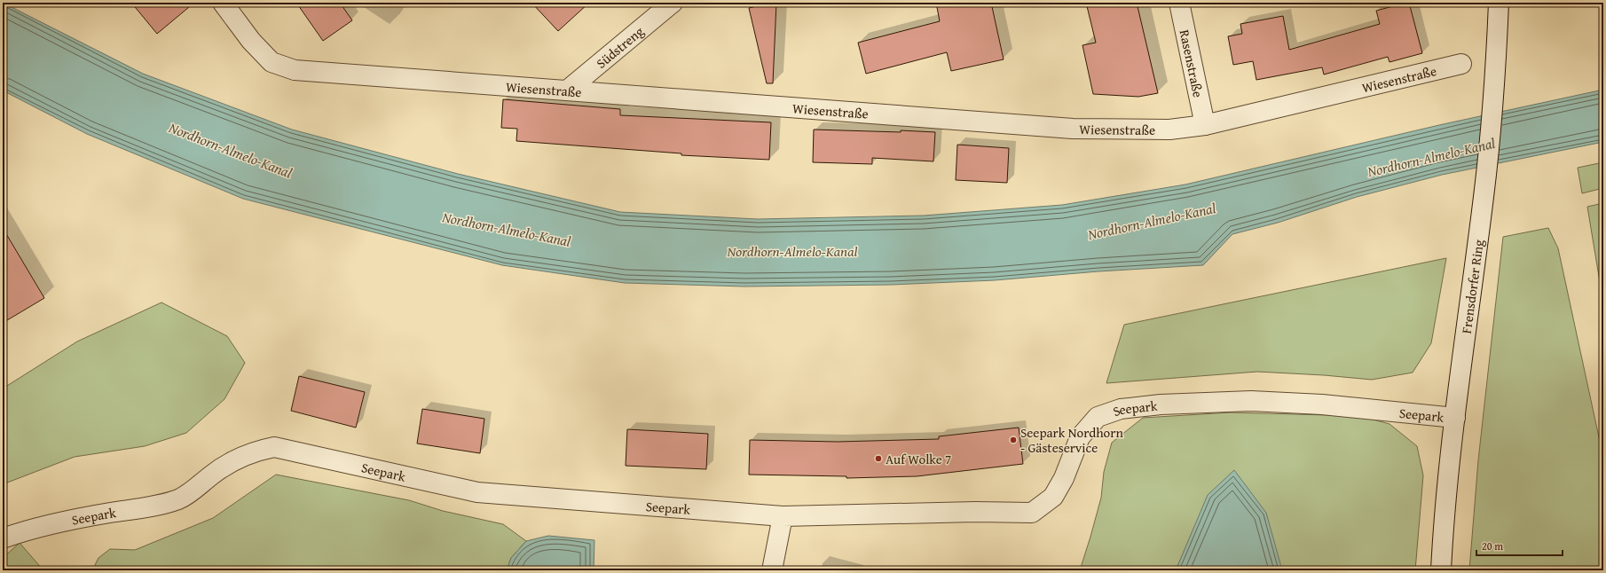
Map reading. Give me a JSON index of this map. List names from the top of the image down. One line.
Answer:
{"streets":{"street":["Südstreng","Rasenstraße","Wiesenstraße","Frensdorfer Ring","Seepark"]},"crossings":[["Südstreng","Wiesenstraße"],["Rasenstraße","Wiesenstraße"],["Frensdorfer Ring","Seepark"]],"water":["Nordhorn-Almelo-Kanal"],"places":["Seepark Nordhorn - Gästeservice","Auf Wolke 7"],"scale_bar":"20 m"}
